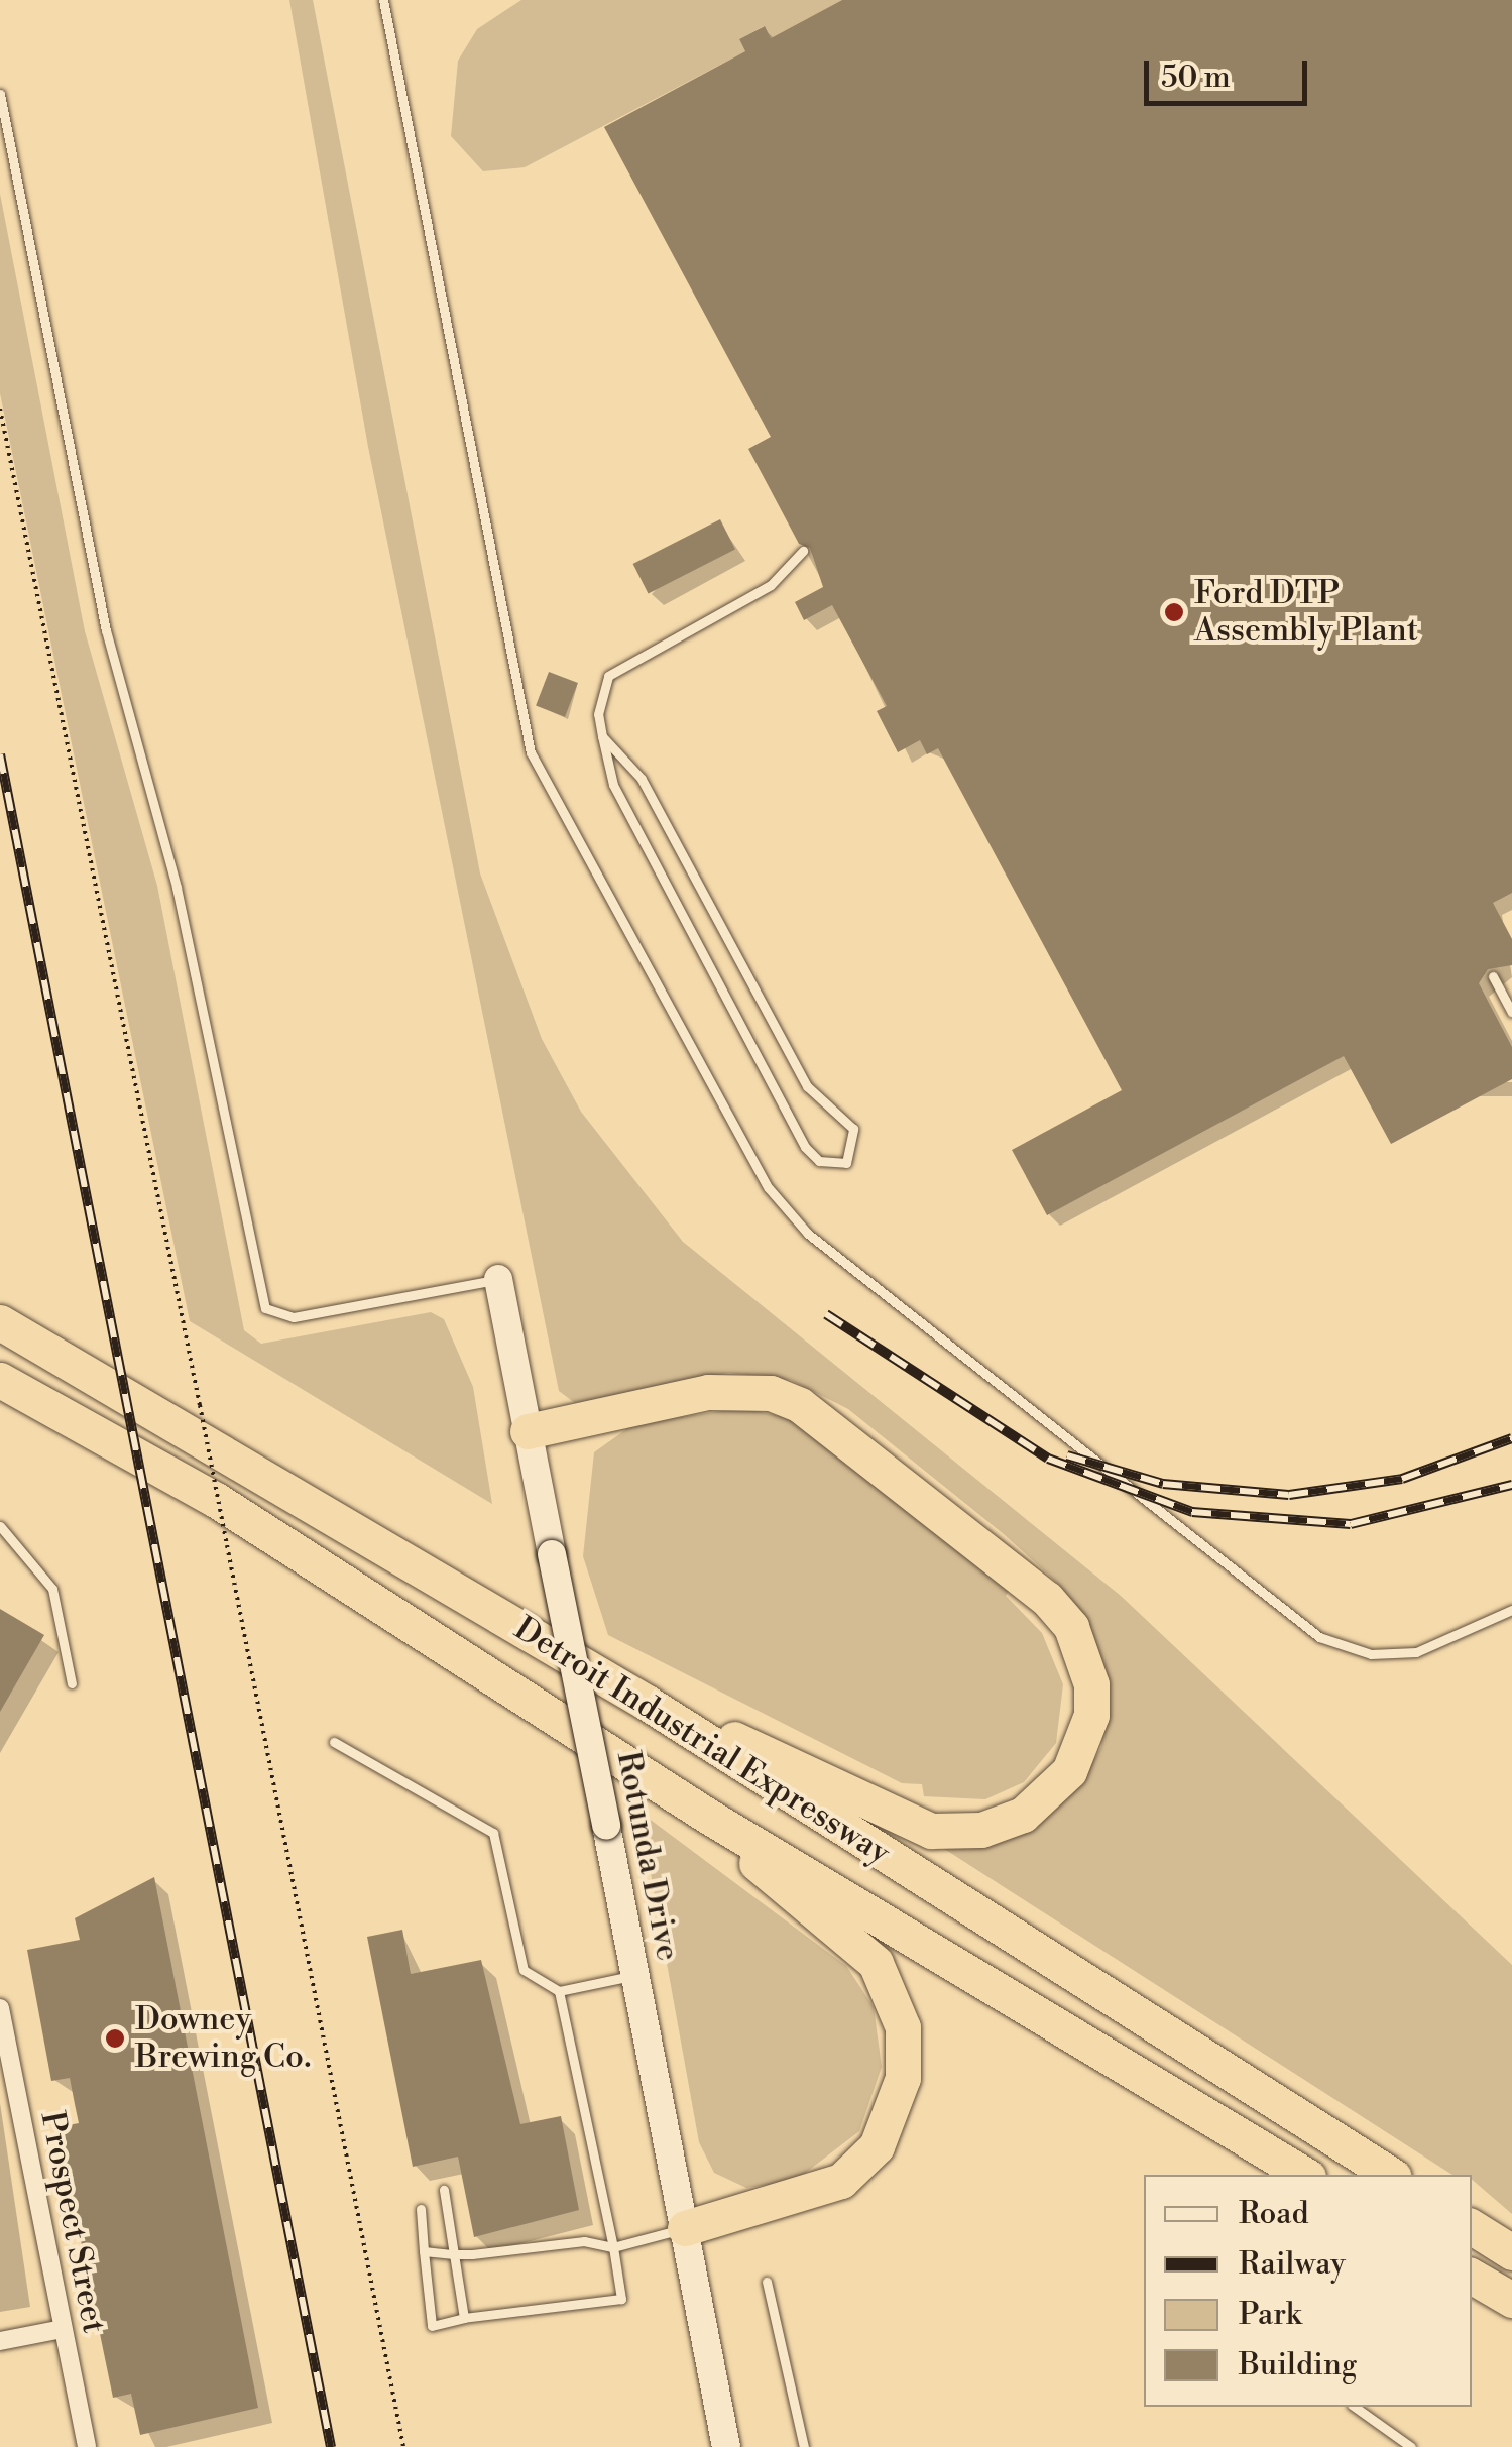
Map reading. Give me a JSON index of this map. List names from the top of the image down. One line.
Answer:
{"streets":{"highway":["Detroit Industrial Expressway"],"main road":["Rotunda Drive"],"street":["Prospect Street"]},"places":["Ford DTP Assembly Plant","Downey Brewing Co."],"legend":["Road","Railway","Park","Building"],"scale_bar":"50 m"}
